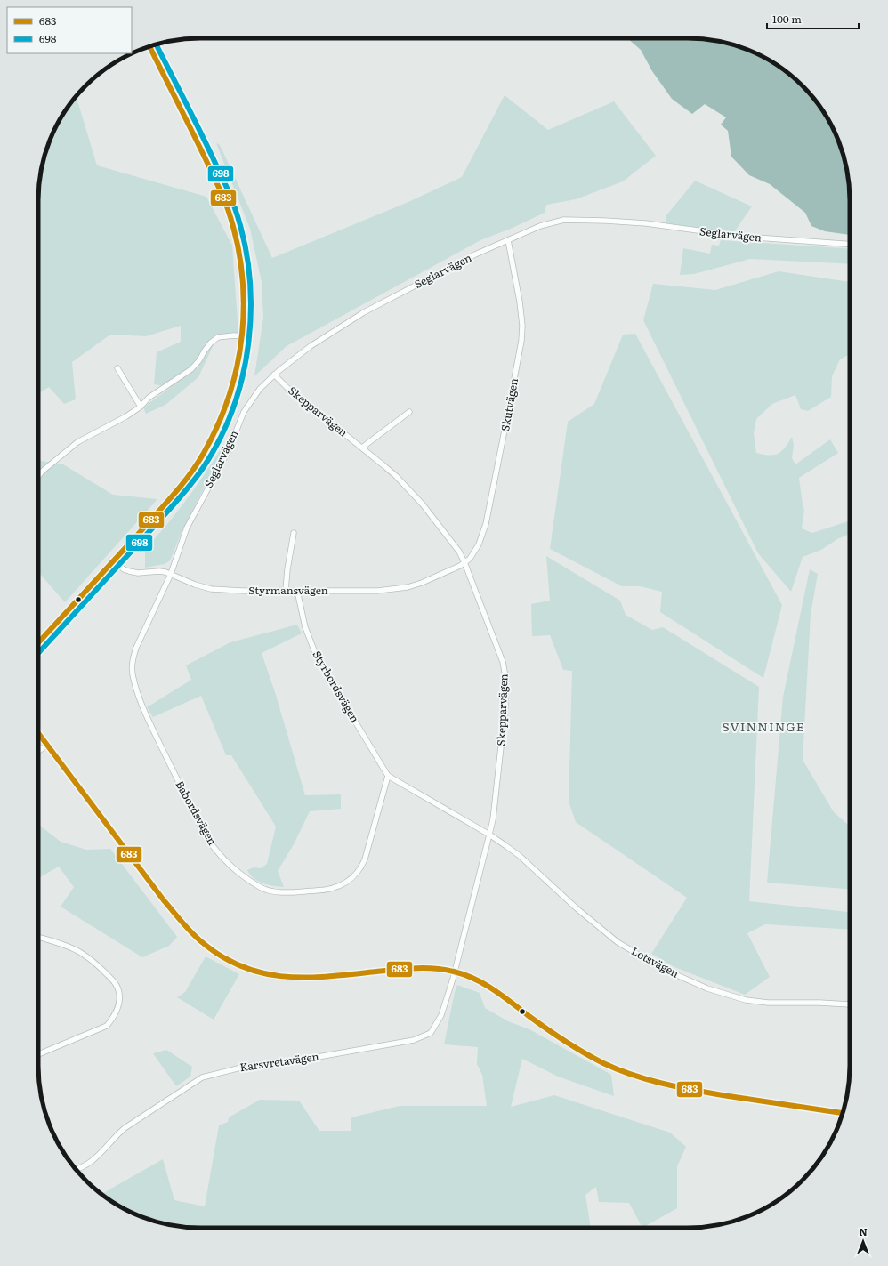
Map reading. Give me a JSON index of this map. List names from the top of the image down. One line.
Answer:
{"streets":{"street":["Seglarvägen","Skutvägen","Skepparvägen","Styrmansvägen","Styrbordsvägen","Babordsvägen","Lotsvägen","Karsvretavägen"]},"crossings":[["Seglarvägen","Skutvägen"],["Seglarvägen","Skepparvägen"],["Seglarvägen","Styrmansvägen"],["Seglarvägen","Babordsvägen"],["Skutvägen","Skepparvägen"],["Skutvägen","Styrmansvägen"],["Skepparvägen","Styrmansvägen"],["Skepparvägen","Lotsvägen"],["Skepparvägen","Karsvretavägen"],["Styrmansvägen","Styrbordsvägen"],["Styrmansvägen","Babordsvägen"],["Styrbordsvägen","Babordsvägen"],["Styrbordsvägen","Lotsvägen"],["Babordsvägen","Lotsvägen"]],"districts":["SVINNINGE"],"lines":["transit line 698","transit line 683"],"legend":["683","698"],"scale_bar":"100 m","north":"top"}
